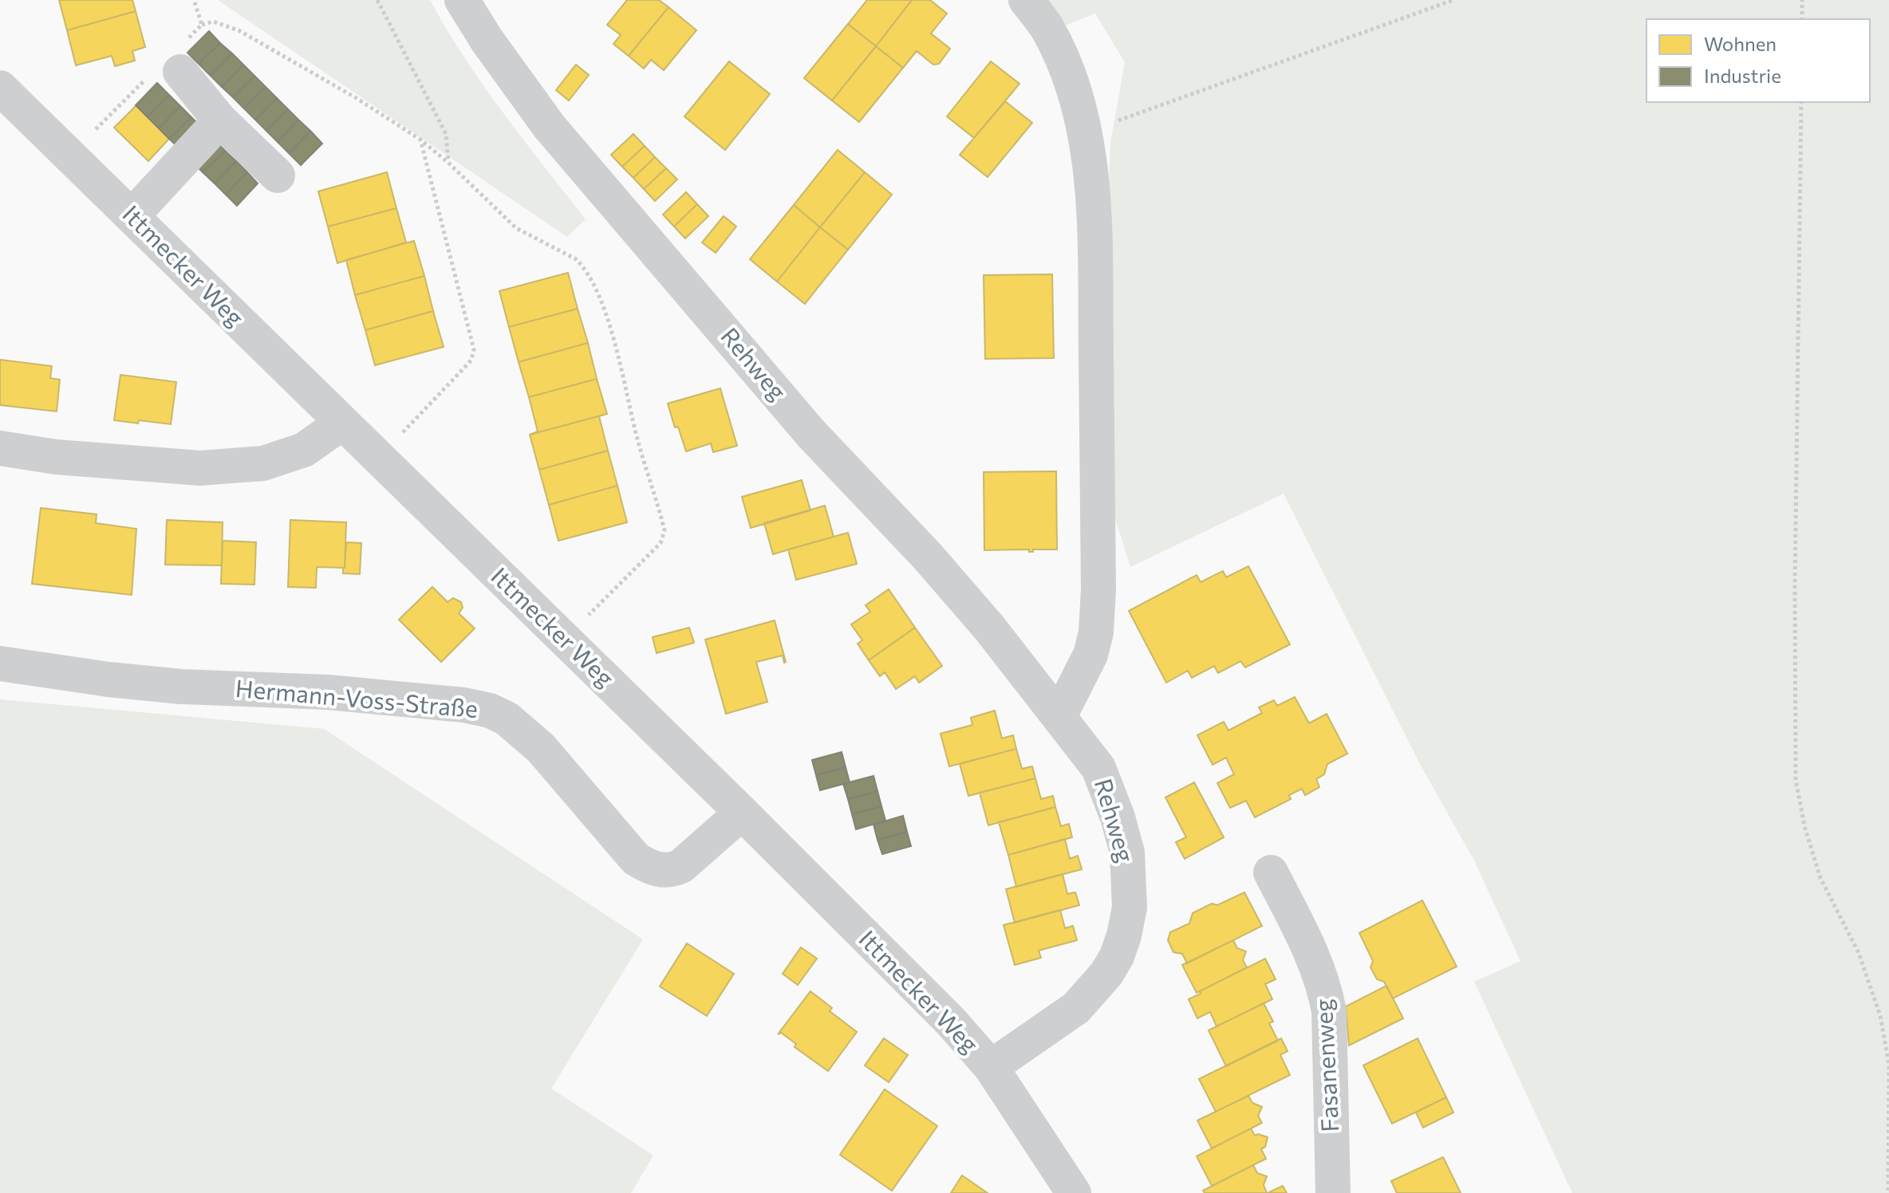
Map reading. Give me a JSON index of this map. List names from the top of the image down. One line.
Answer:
{"streets":{"street":["Ittmecker Weg","Rehweg","Hermann-Voss-Straße","Fasanenweg"]},"crossings":[["Ittmecker Weg","Rehweg"],["Ittmecker Weg","Hermann-Voss-Straße"]],"legend":["Wohnen","Industrie"]}
